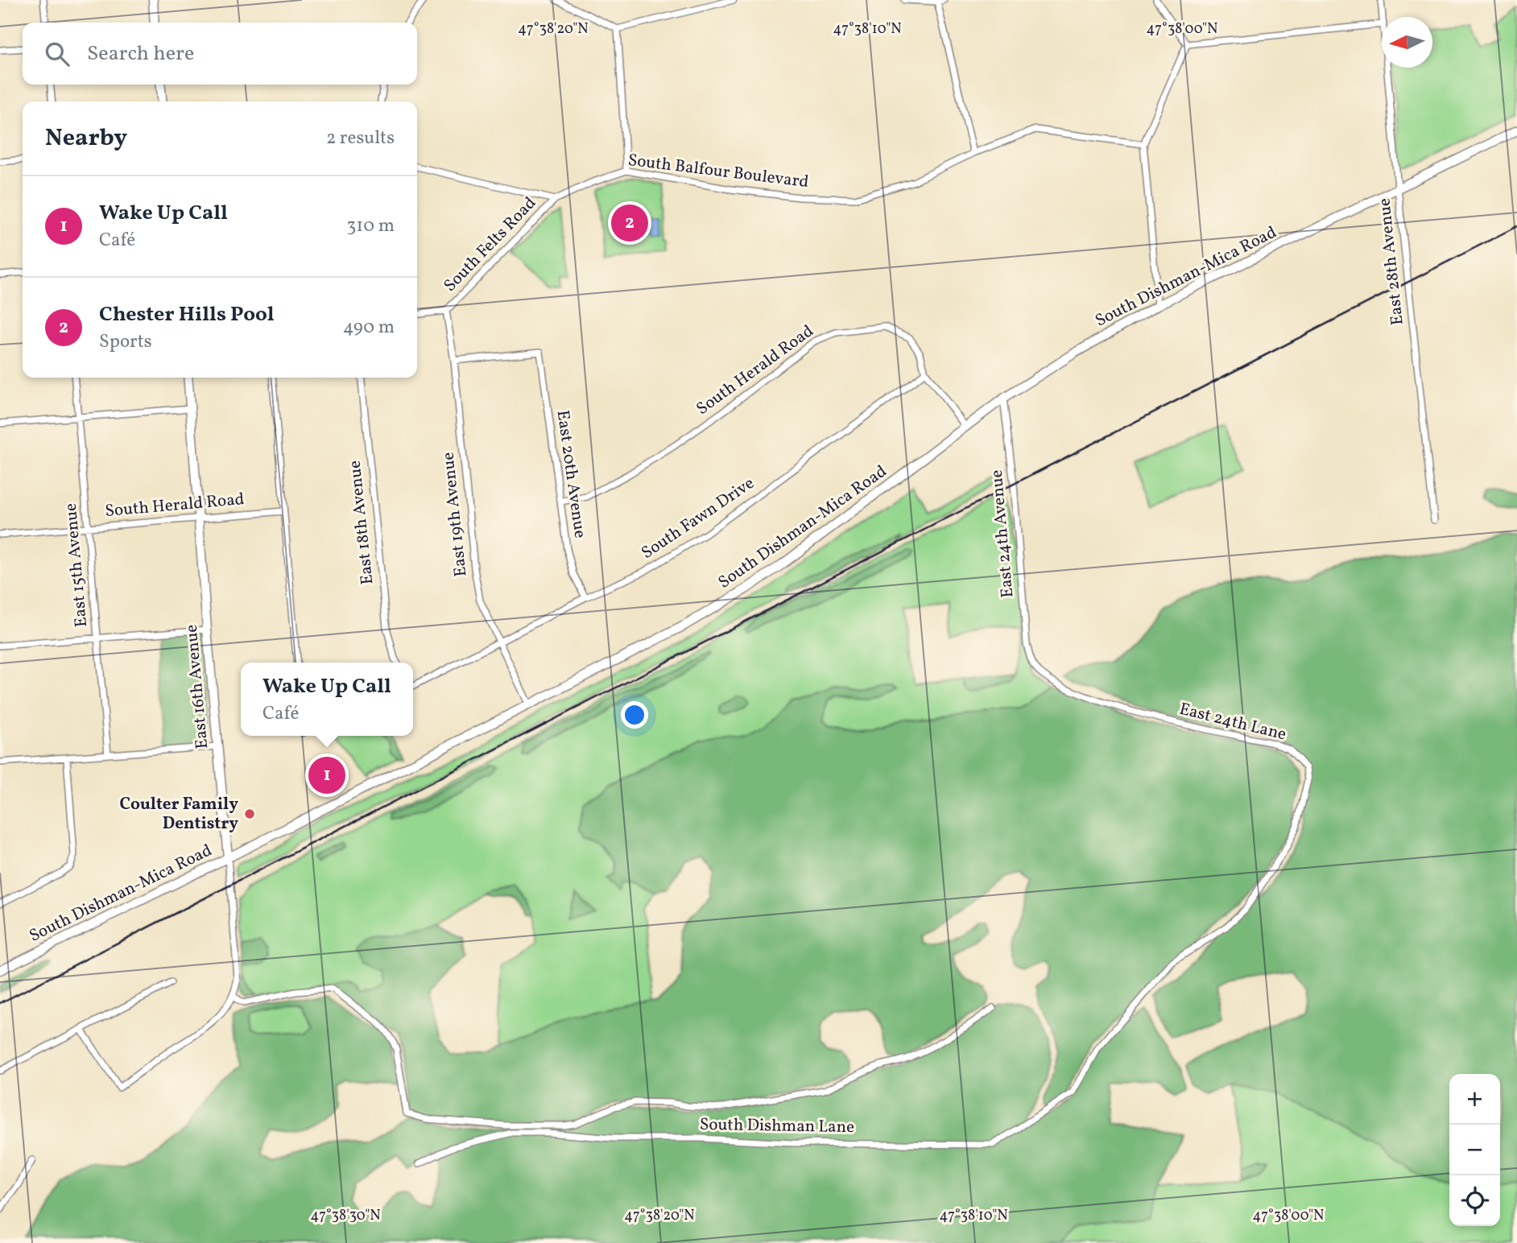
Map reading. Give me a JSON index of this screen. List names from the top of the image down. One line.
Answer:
{"streets":{"main road":["South Dishman-Mica Road","East 16th Avenue"],"street":["South Balfour Boulevard","South Felts Road","East 28th Avenue","South Herald Road","East 20th Avenue","East 19th Avenue","South Fawn Drive","East 18th Avenue","East 24th Avenue","East 15th Avenue","East 24th Lane","South Dishman Lane"]},"crossings":[["South Balfour Boulevard","South Felts Road"],["South Felts Road","East 19th Avenue"],["East 28th Avenue","South Dishman-Mica Road"],["South Dishman-Mica Road","South Herald Road"],["South Dishman-Mica Road","East 19th Avenue"],["South Dishman-Mica Road","East 24th Avenue"],["South Dishman-Mica Road","East 16th Avenue"],["South Herald Road","East 20th Avenue"],["South Herald Road","South Fawn Drive"],["South Herald Road","East 15th Avenue"],["South Herald Road","East 16th Avenue"],["East 20th Avenue","East 19th Avenue"],["East 20th Avenue","South Fawn Drive"],["East 19th Avenue","South Fawn Drive"],["East 24th Avenue","East 24th Lane"],["East 24th Lane","South Dishman Lane"]],"places":["Coulter Family Dentistry"],"north":"left","page":{"search":"Search here","heading":["Nearby","2 results"],"list":[{"mark":"1","name":"Wake Up Call","note":"Café","value":"310 m"},{"mark":"2","name":"Chester Hills Pool","note":"Sports","value":"490 m"}],"pins":["2","1"],"popup":["Wake Up Call","Café"],"map_buttons":["+","−"]},"coordinates":["47°38'20\"N","47°38'10\"N","47°38'00\"N","47°38'30\"N"]}
